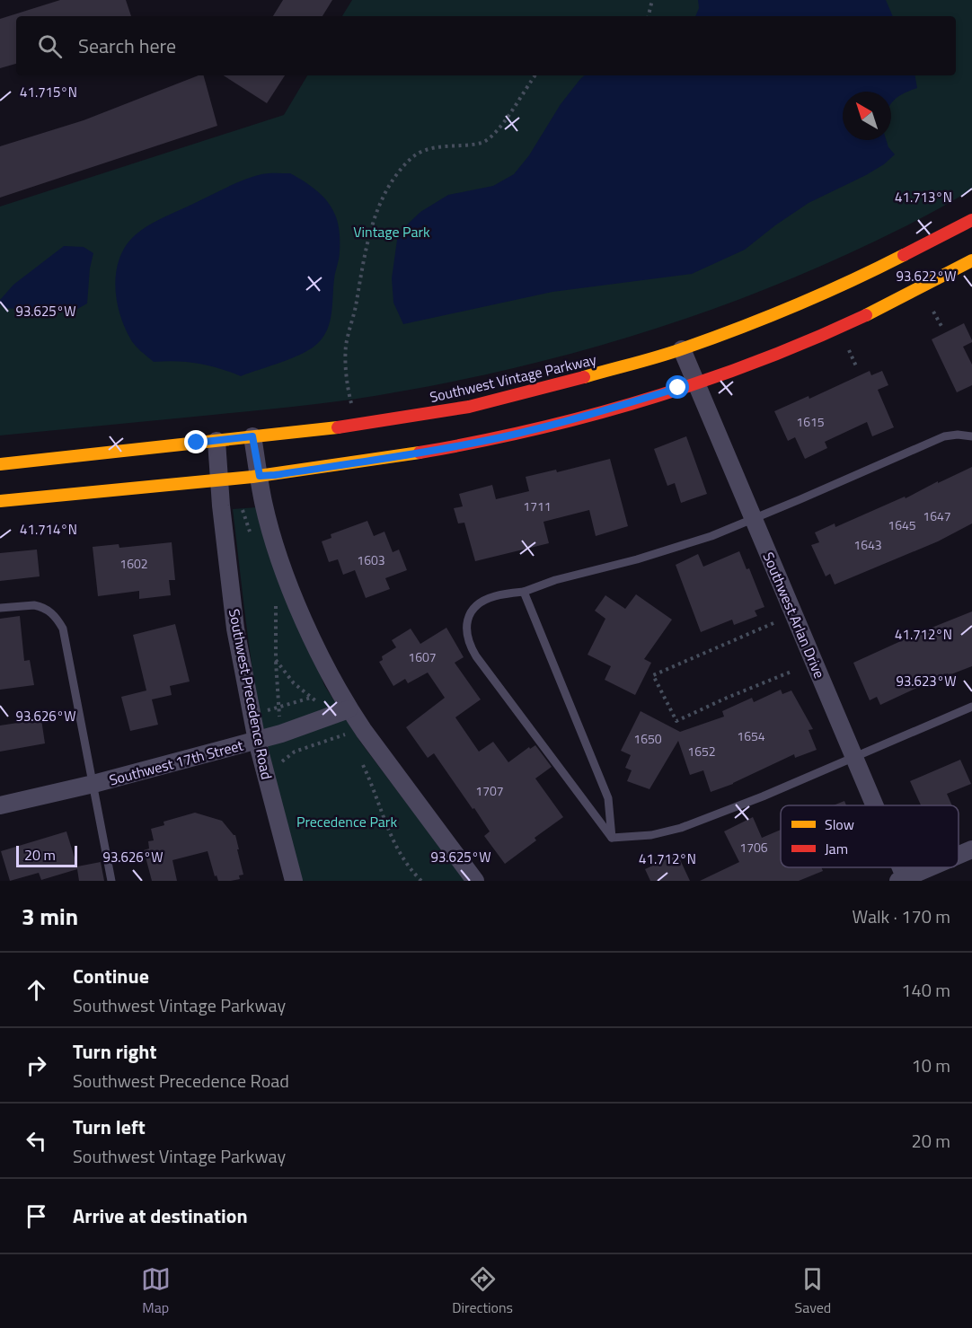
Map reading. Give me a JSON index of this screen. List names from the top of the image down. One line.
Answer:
{"streets":{"street":["Southwest Vintage Parkway","Southwest Arlan Drive","Southwest Precedence Road","Southwest 17th Street"]},"crossings":[["Southwest Vintage Parkway","Southwest Arlan Drive"],["Southwest Vintage Parkway","Southwest Precedence Road"],["Southwest Precedence Road","Southwest 17th Street"]],"parks":["Vintage Park","Precedence Park"],"house_numbers":["1615","1711","1647","1645","1643","1603","1602","1607","1654","1650","1652","1707","1706"],"legend":["Slow","Jam"],"scale_bar":"20 m","north":"top left","page":{"search":"Search here","scale":"20 m","heading":["3 min","Walk · 170 m"],"list":[["Continue","Southwest Vintage Parkway","140 m"],["Turn right","Southwest Precedence Road","10 m"],["Turn left","Southwest Vintage Parkway","20 m"],"Arrive at destination"],"nav":["Map","Directions","Saved"]},"coordinates":["41.715°N","41.713°N","93.622°W","93.625°W","41.714°N","41.712°N","93.623°W","93.626°W"]}
